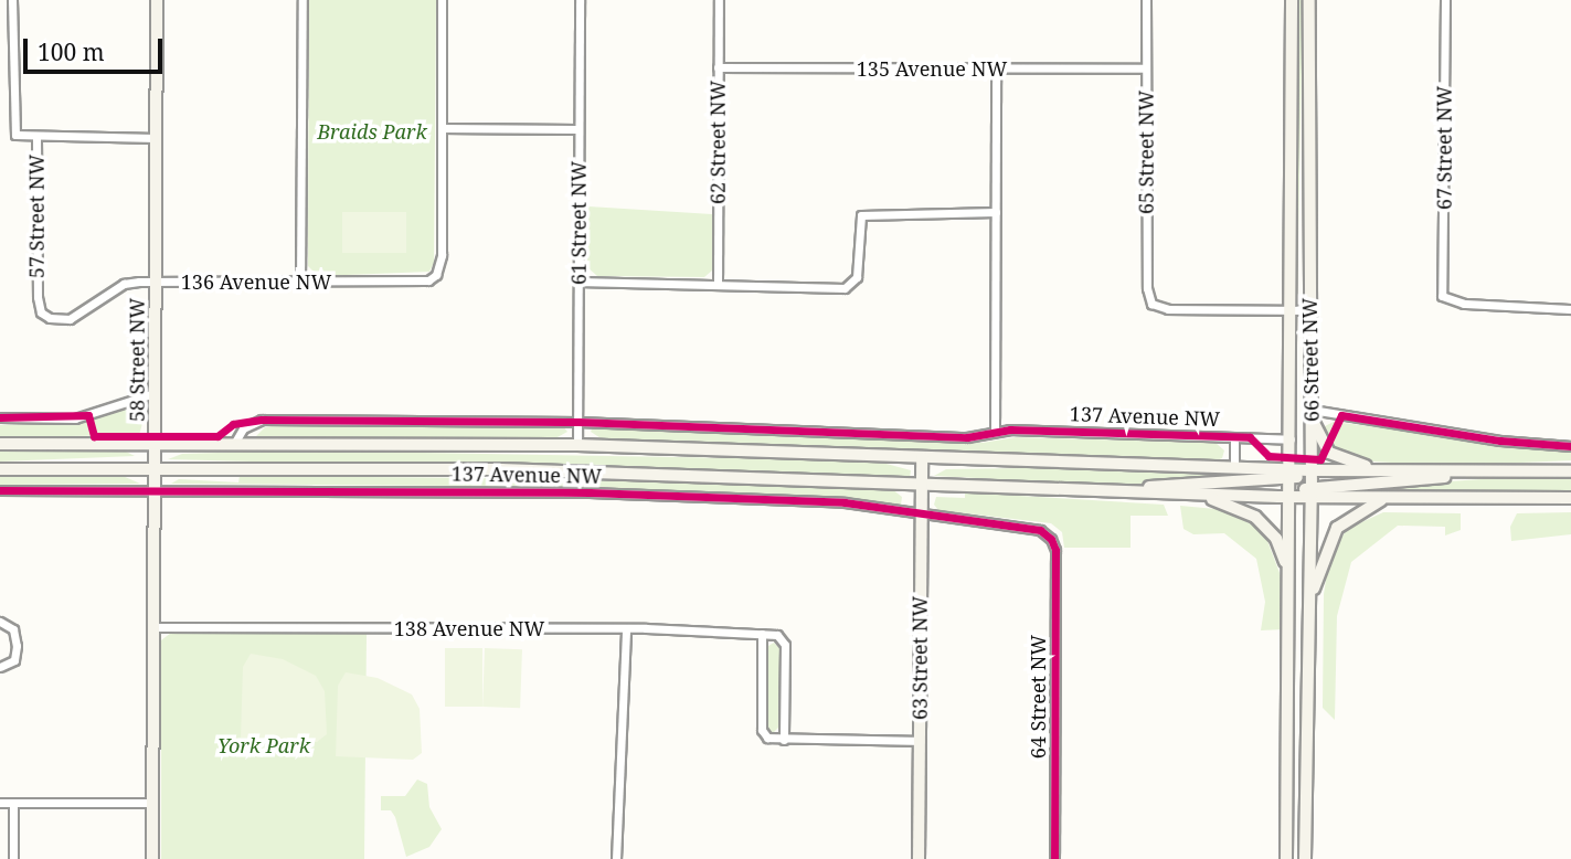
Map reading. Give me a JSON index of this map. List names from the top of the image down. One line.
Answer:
{"streets":{"main road":["58 Street NW","66 Street NW","137 Avenue NW","63 Street NW"],"street":["135 Avenue NW","62 Street NW","67 Street NW","65 Street NW","57 Street NW","61 Street NW","136 Avenue NW","138 Avenue NW","64 Street NW"]},"crossings":[["135 Avenue NW","62 Street NW"],["135 Avenue NW","65 Street NW"],["65 Street NW","66 Street NW"],["57 Street NW","136 Avenue NW"],["61 Street NW","137 Avenue NW"],["136 Avenue NW","58 Street NW"],["58 Street NW","137 Avenue NW"],["58 Street NW","138 Avenue NW"],["66 Street NW","137 Avenue NW"],["137 Avenue NW","63 Street NW"],["137 Avenue NW","64 Street NW"]],"parks":["Braids Park","York Park"],"scale_bar":"100 m"}
